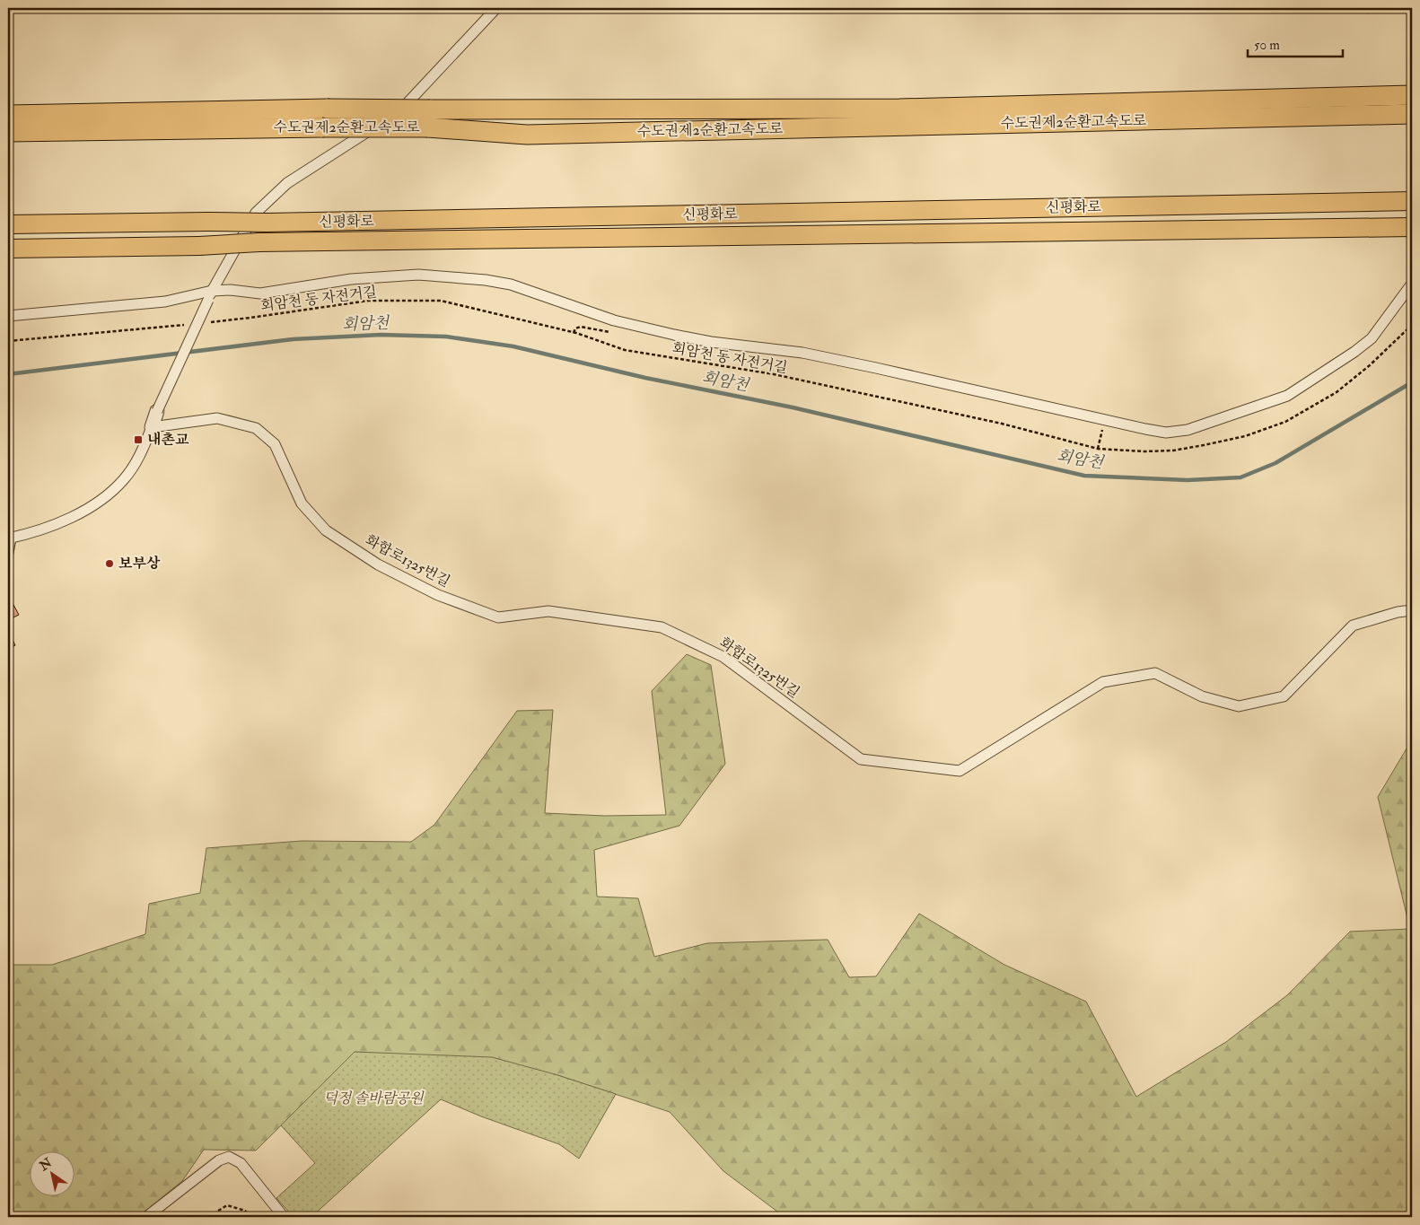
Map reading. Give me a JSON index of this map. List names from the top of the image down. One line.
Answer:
{"streets":{"highway":["수도권제2순환고속도로","신평화로"],"street":["화합로1325번길"],"path":["회암천 동 자전거길"]},"water":["회암천"],"parks":["덕정 솔바람공원"],"places":{"transit":["내촌교"],"other":["보부상"]},"scale_bar":"50 m","north":"top left"}
